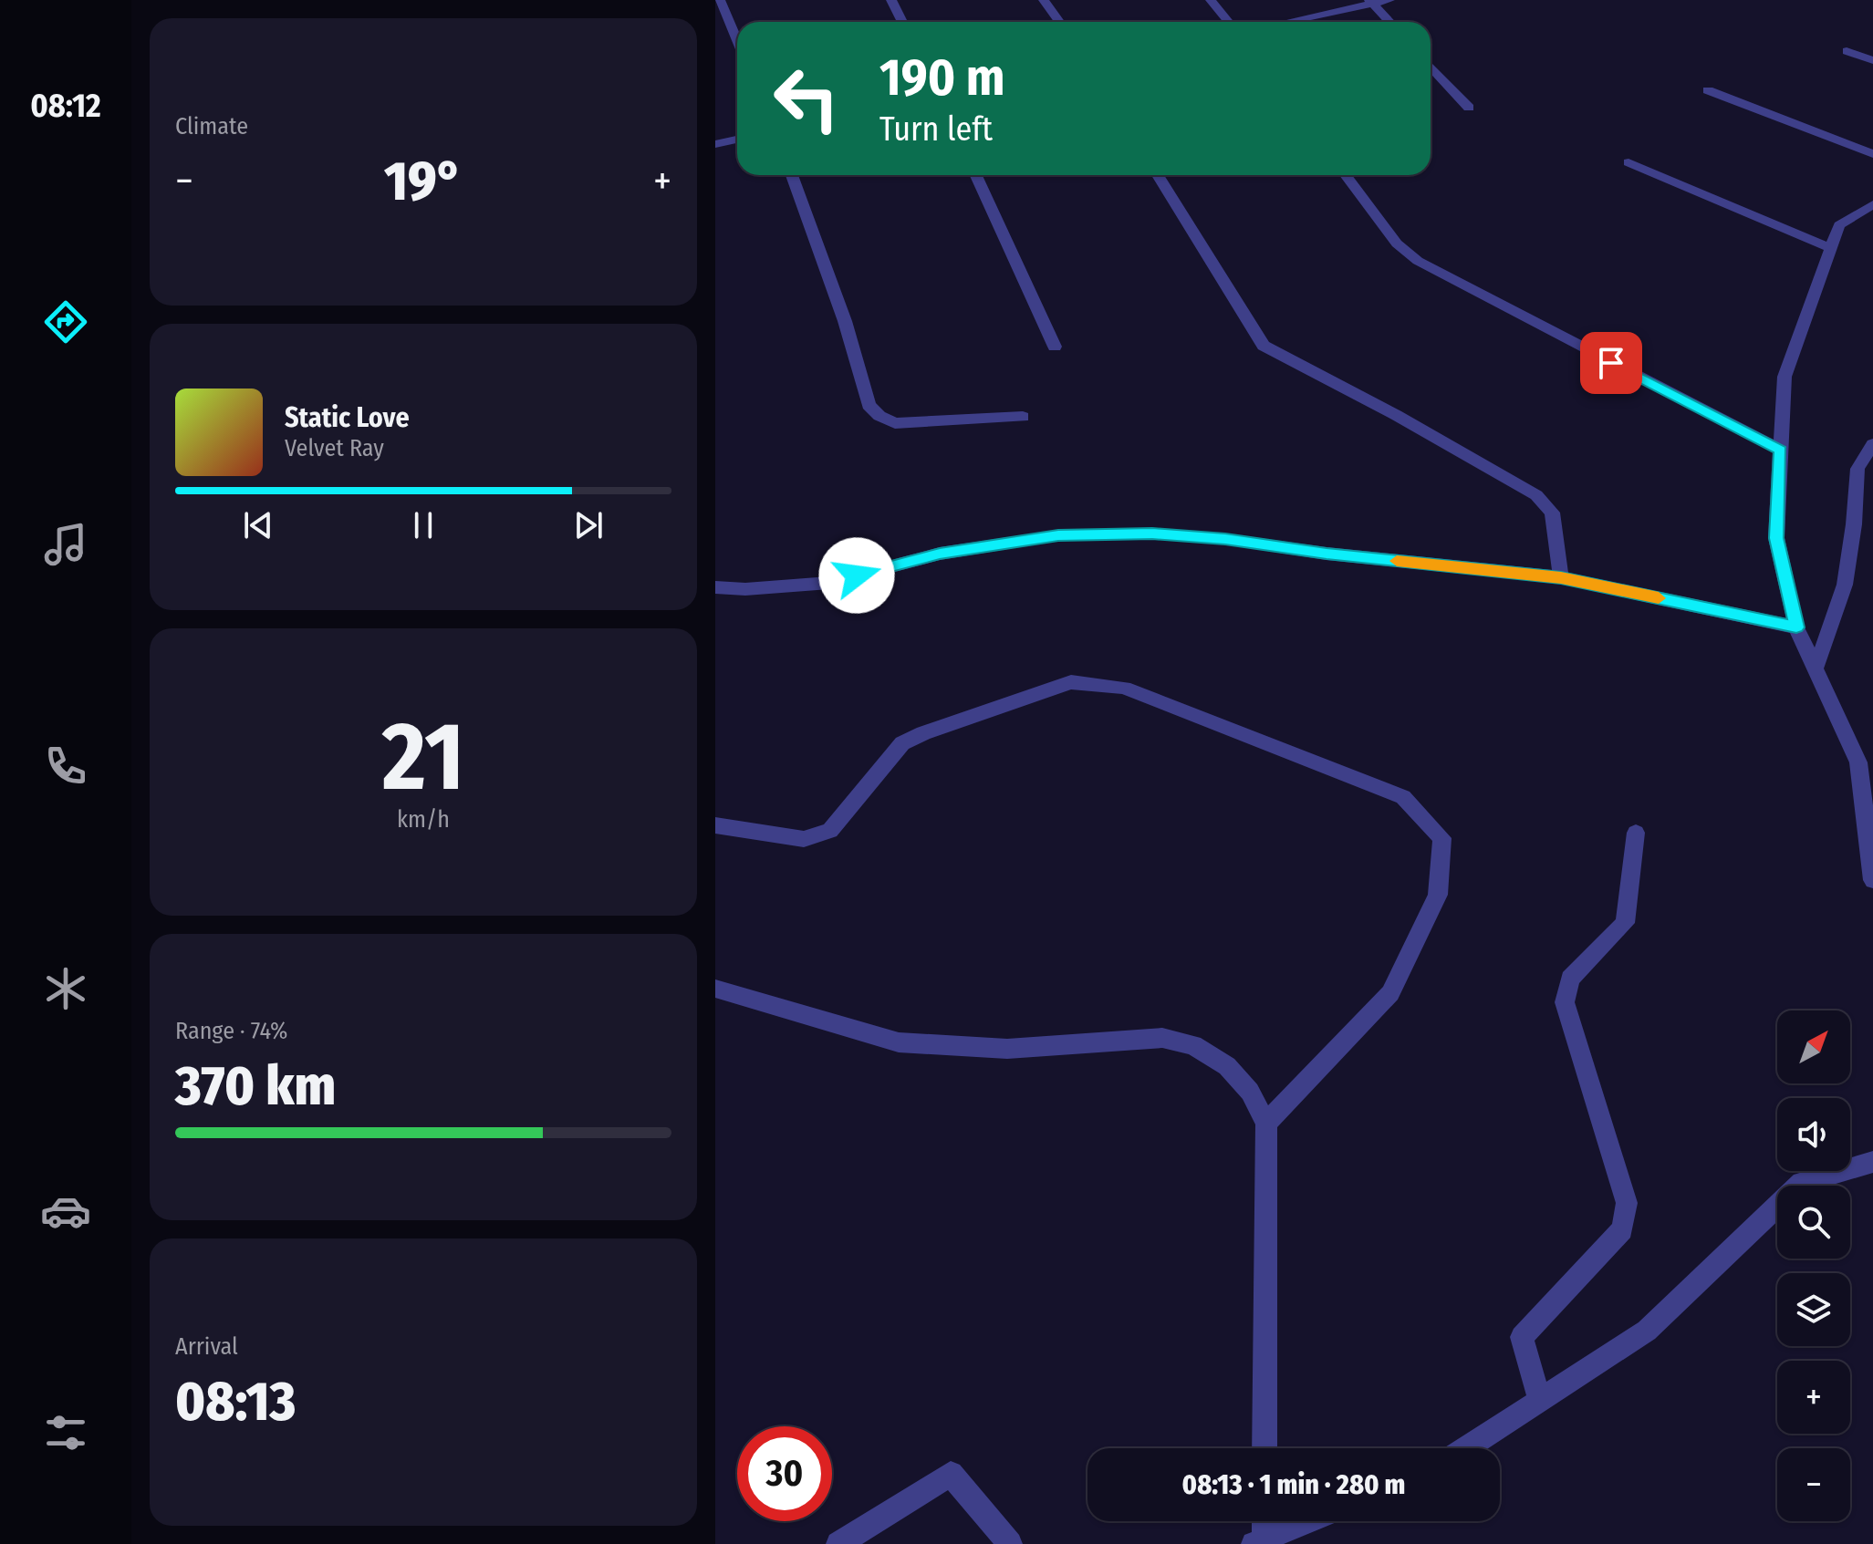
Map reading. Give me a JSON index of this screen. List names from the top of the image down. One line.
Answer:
{"north":"top right","page":{"tabs":"08:12","tile":["Climate",["21","km/h"],["Range · 74%","370 km"],["Arrival","08:13"]],"turn":["190 m","Turn left"],"heat":["−","19°","+"],"song":["Static Love","Velvet Ray"],"map_buttons":["+","−"],"limit":"30","trip":"08:13 · 1 min · 280 m"}}
